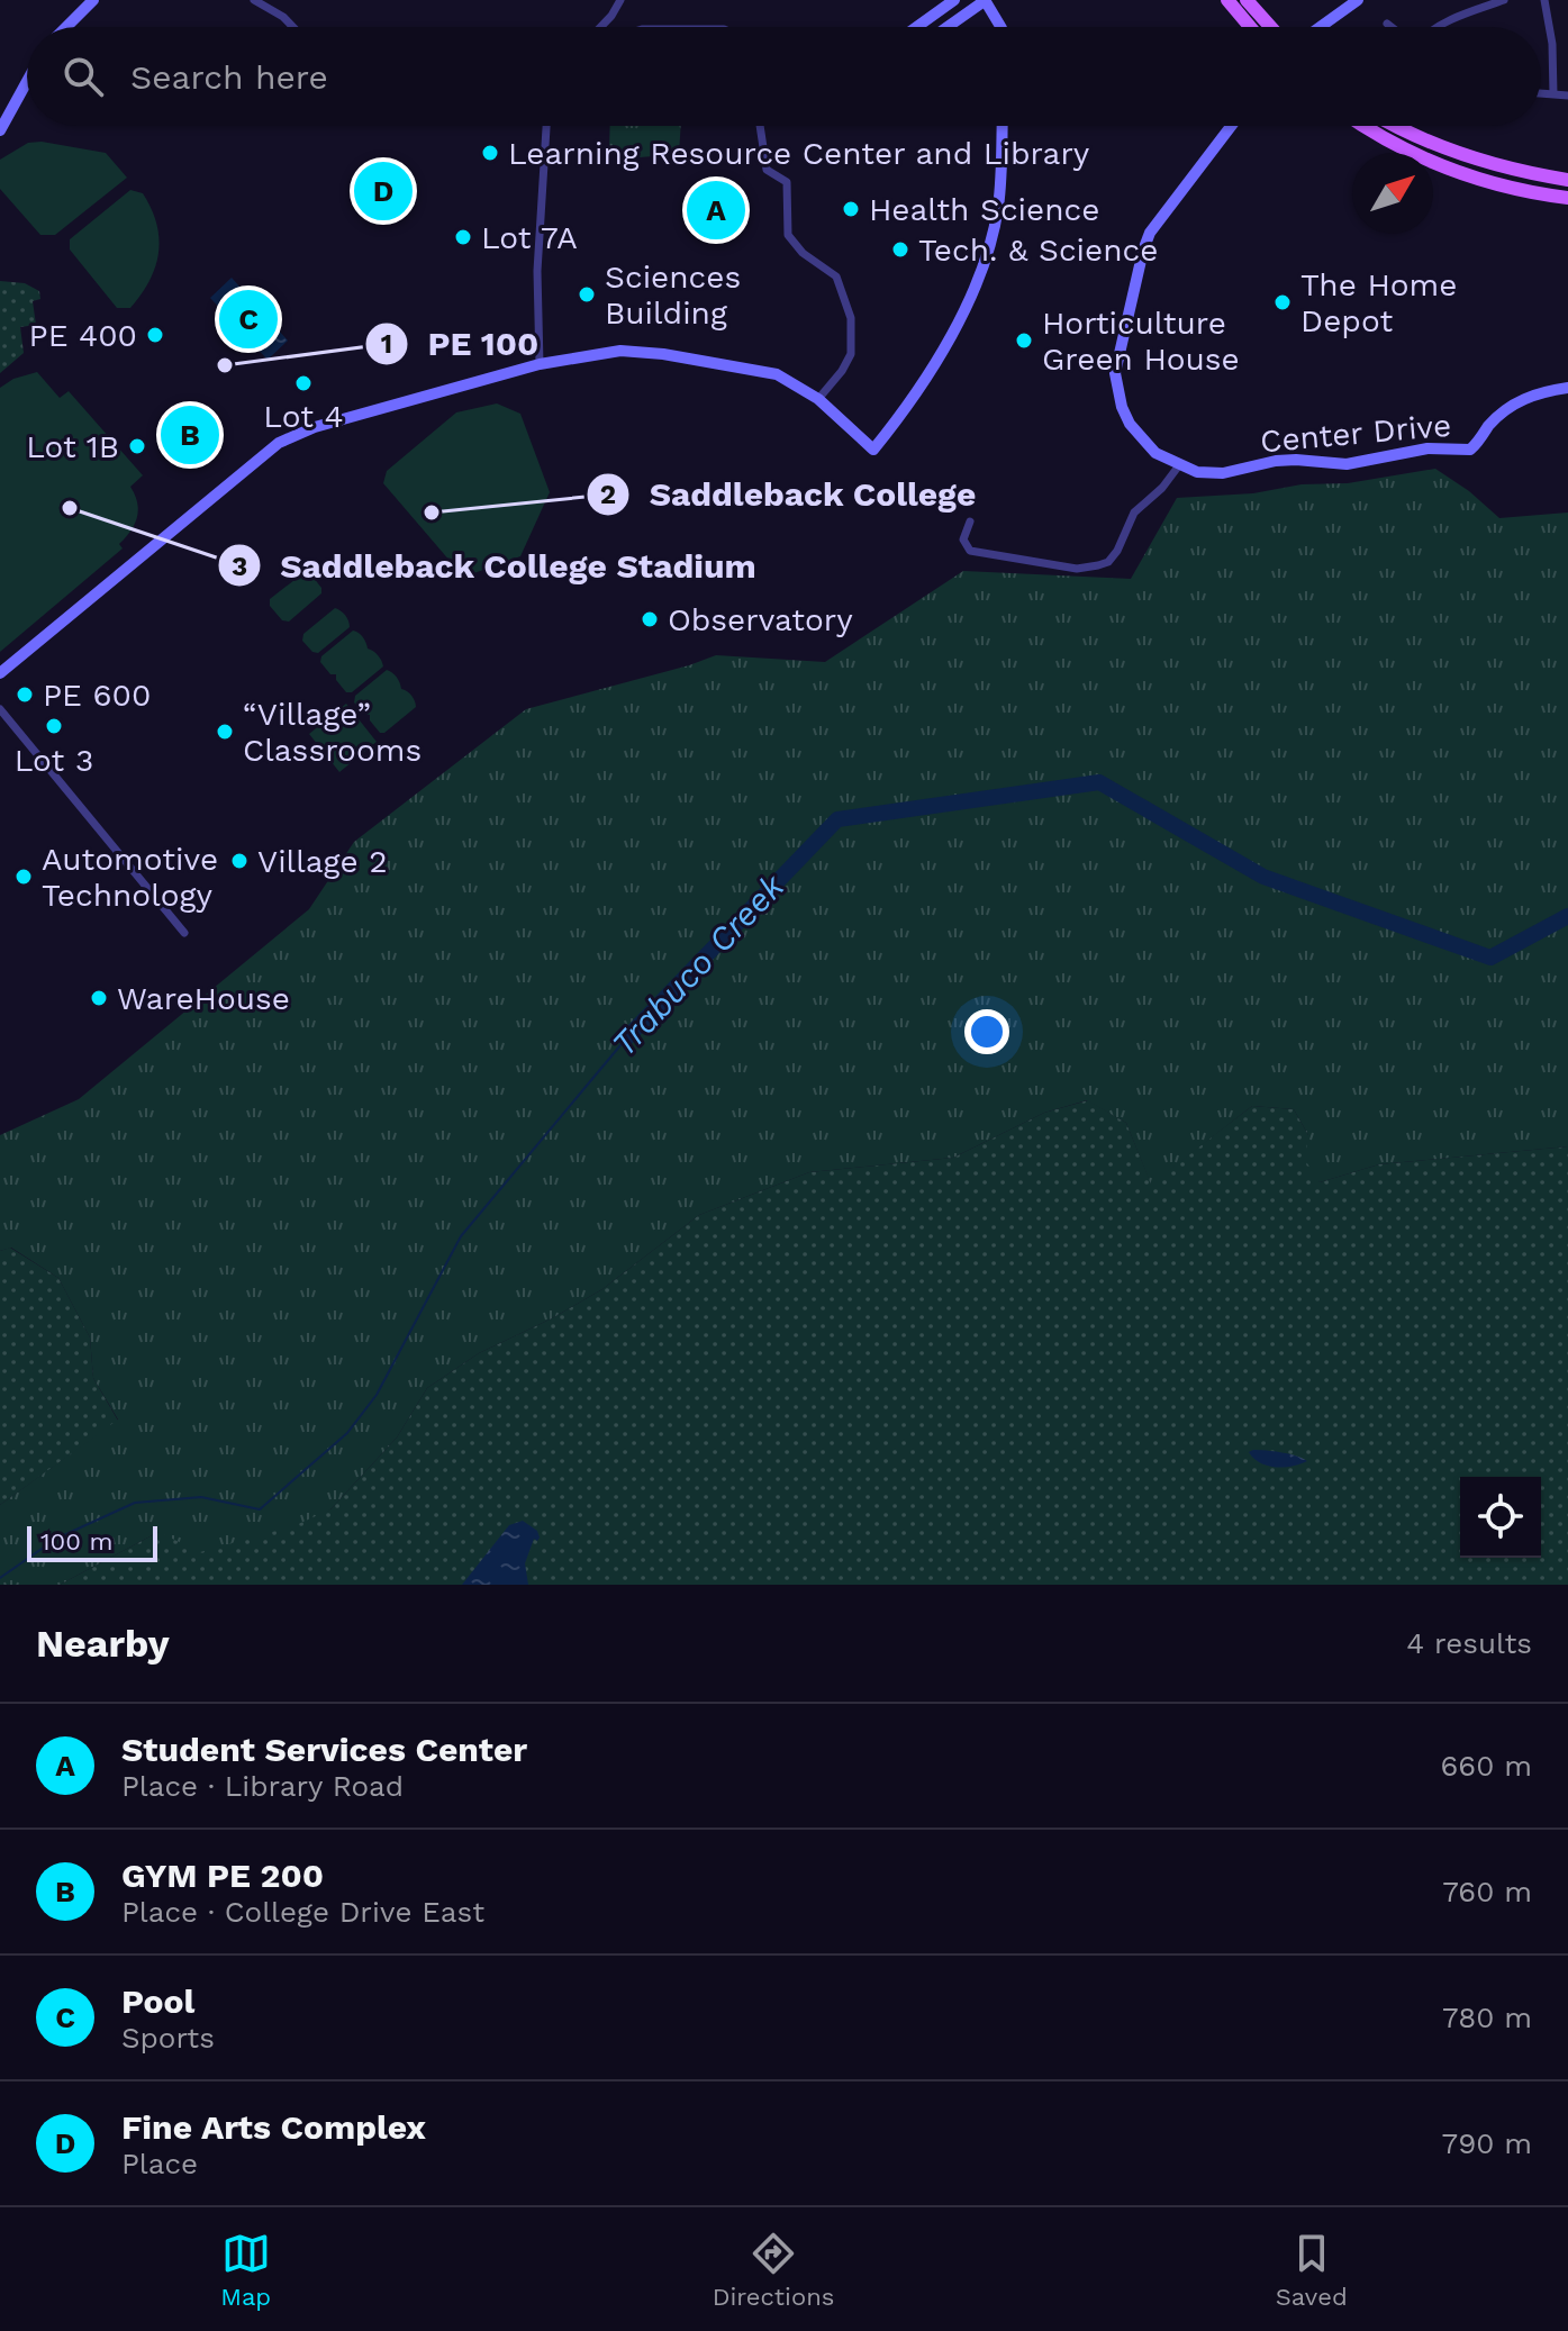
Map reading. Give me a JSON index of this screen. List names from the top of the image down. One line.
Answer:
{"streets":{"street":["Center Drive"]},"water":["Trabuco Creek"],"places":["Learning Resource Center and Library","Health Science","Lot 7A","Tech. & Science","Sciences Building","The Home Depot","PE 400","Horticulture Green House","PE 100","Lot 4","Lot 1B","Saddleback College Stadium","Saddleback College","Observatory","PE 600","Lot 3","“Village” Classrooms","Village 2","Automotive Technology","WareHouse"],"scale_bar":"100 m","north":"top right","page":{"search":"Search here","pins":["D","A","C","B"],"scale":"100 m","heading":["Nearby","4 results"],"list":[{"mark":"A","name":"Student Services Center","note":"Place · Library Road","value":"660 m"},{"mark":"B","name":"GYM PE 200","note":"Place · College Drive East","value":"760 m"},{"mark":"C","name":"Pool","note":"Sports","value":"780 m"},{"mark":"D","name":"Fine Arts Complex","note":"Place","value":"790 m"}],"nav":["Map","Directions","Saved"]}}
